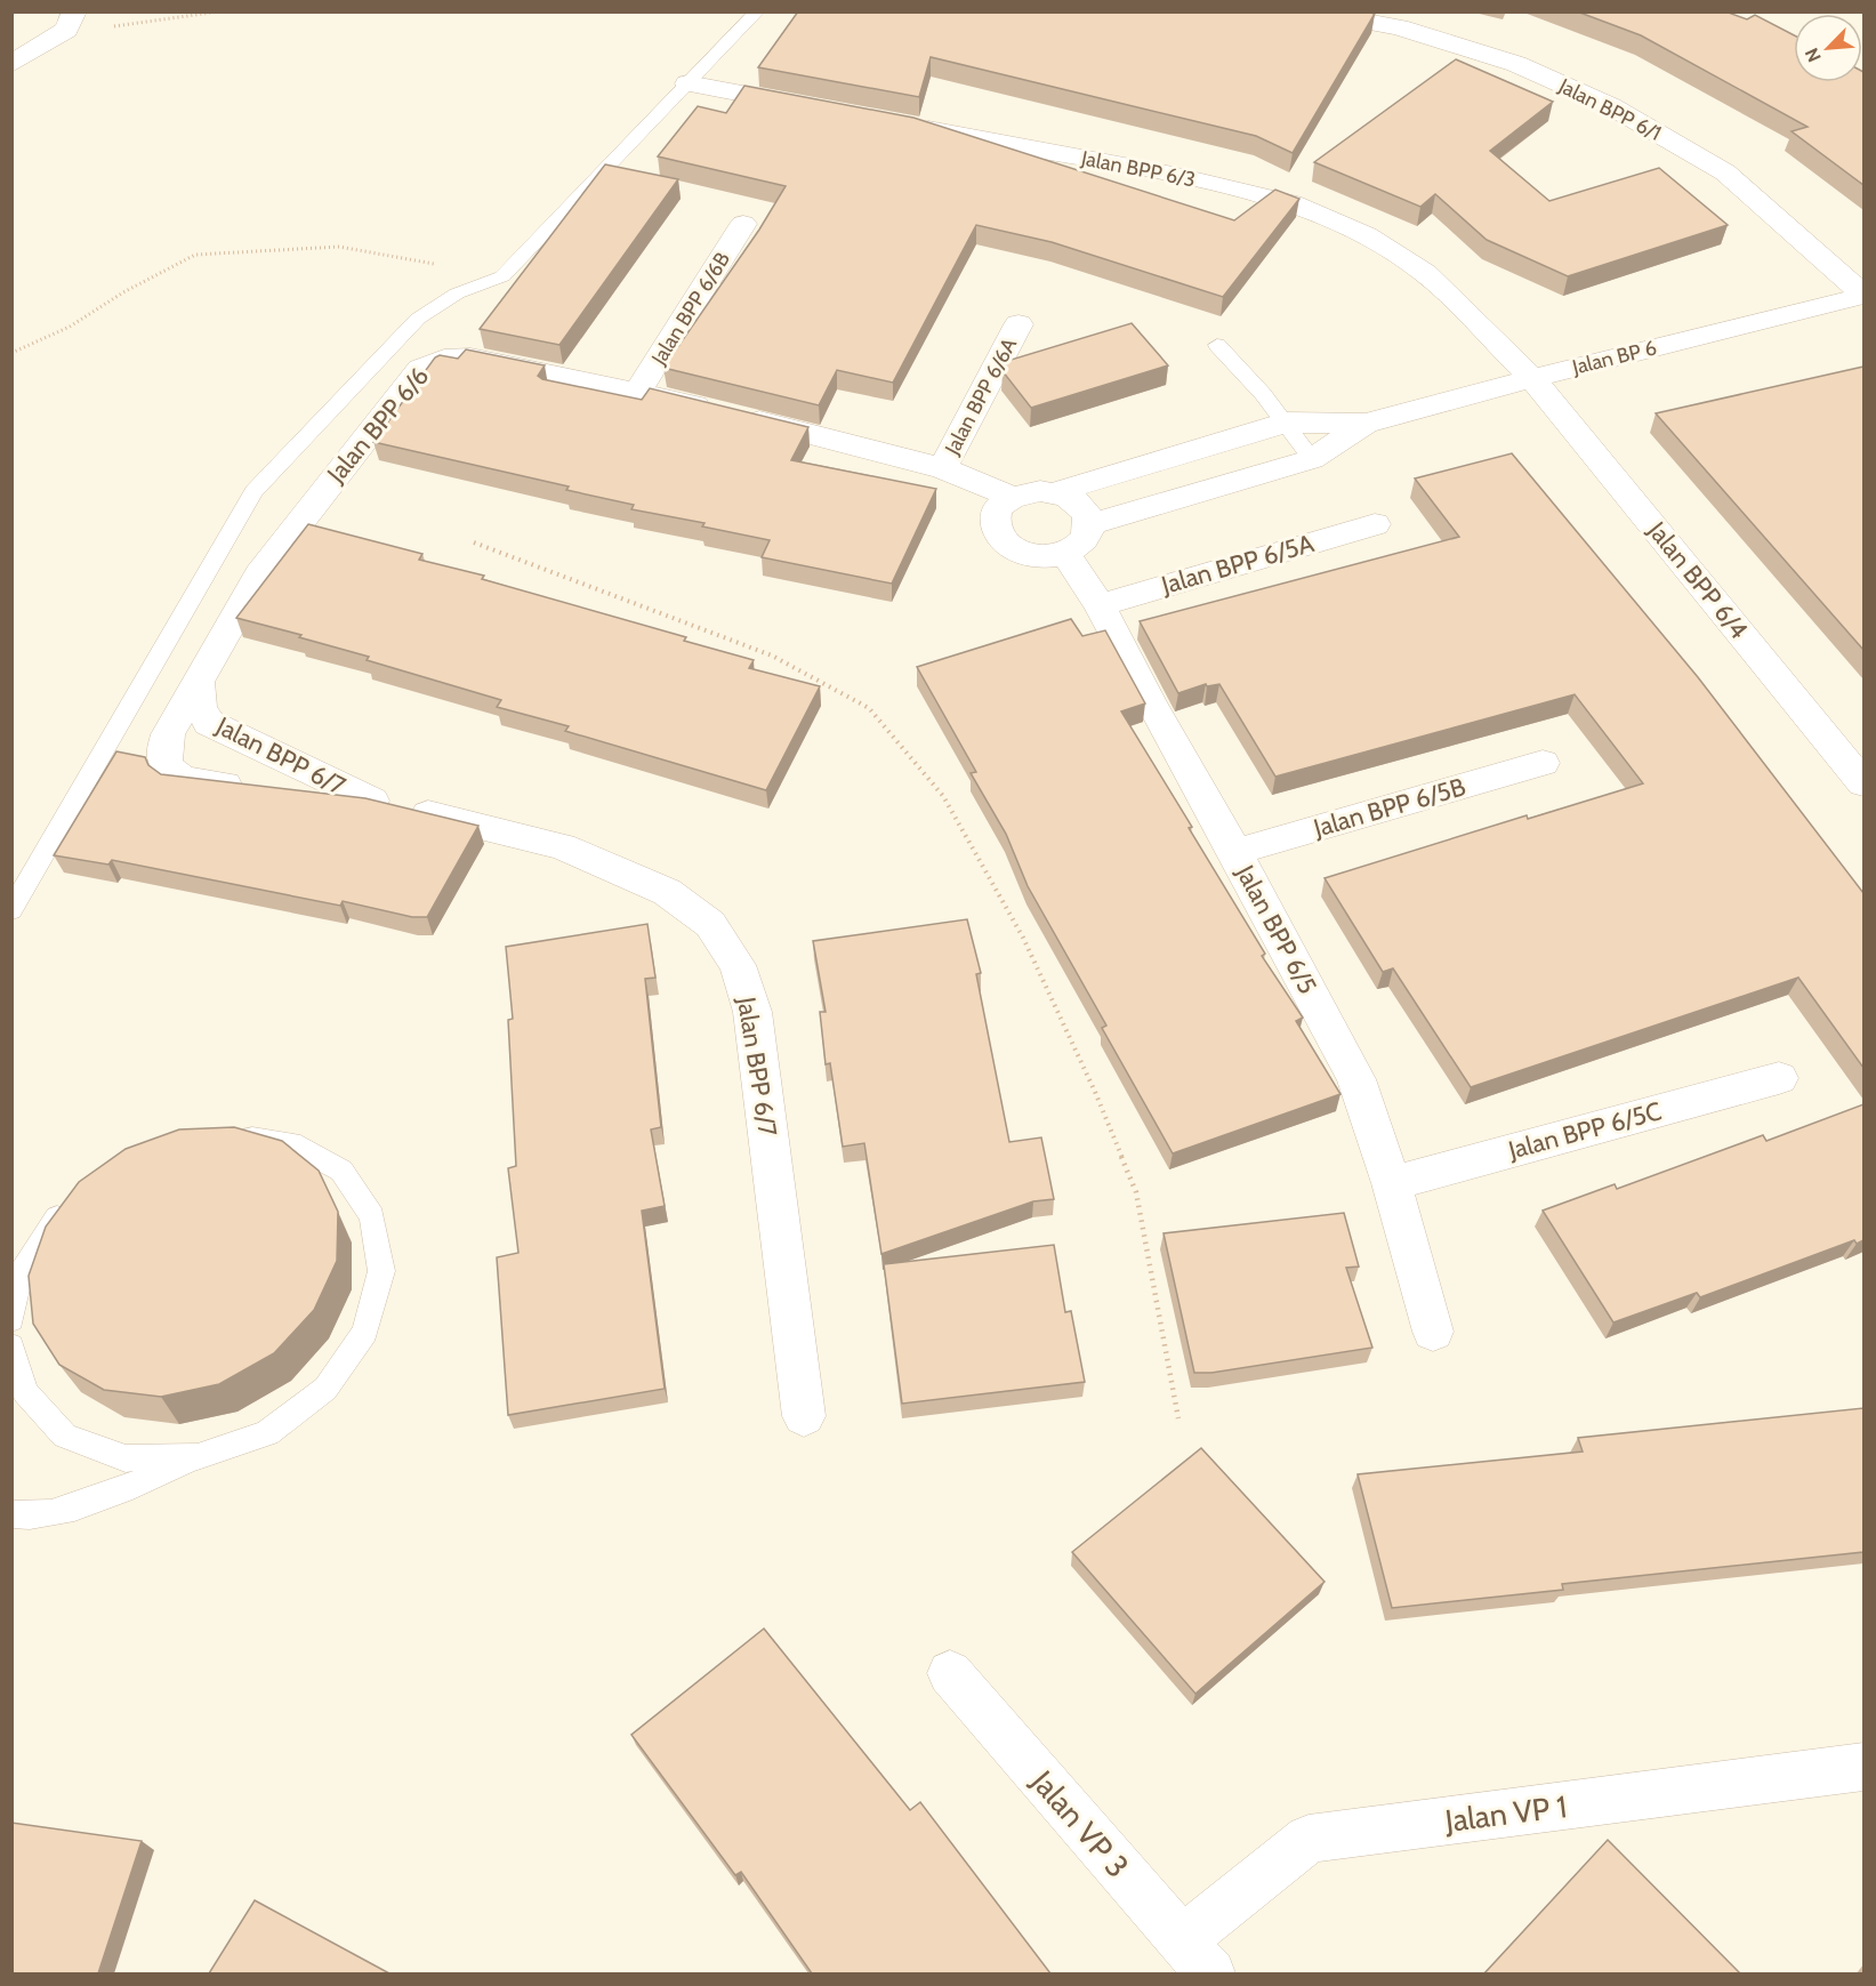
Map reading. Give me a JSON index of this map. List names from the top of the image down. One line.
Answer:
{"streets":{"street":["Jalan BPP 6/1","Jalan BPP 6/3","Jalan BPP 6/6B","Jalan BP 6","Jalan BPP 6/6A","Jalan BPP 6/6","Jalan BPP 6/5A","Jalan BPP 6/4","Jalan BPP 6/7","Jalan BPP 6/5B","Jalan BPP 6/5","Jalan BPP 6/5C","Jalan VP 1","Jalan VP 3"]},"crossings":[["Jalan BPP 6/1","Jalan BP 6"],["Jalan BPP 6/3","Jalan BP 6"],["Jalan BPP 6/3","Jalan BPP 6/4"],["Jalan BPP 6/6B","Jalan BPP 6/6"],["Jalan BP 6","Jalan BPP 6/4"],["Jalan BPP 6/6A","Jalan BPP 6/6"],["Jalan BPP 6/6","Jalan BPP 6/7"],["Jalan BPP 6/6","Jalan BPP 6/5"],["Jalan BPP 6/5A","Jalan BPP 6/5"],["Jalan BPP 6/5B","Jalan BPP 6/5"],["Jalan BPP 6/5","Jalan BPP 6/5C"],["Jalan VP 1","Jalan VP 3"]],"north":"bottom left"}
